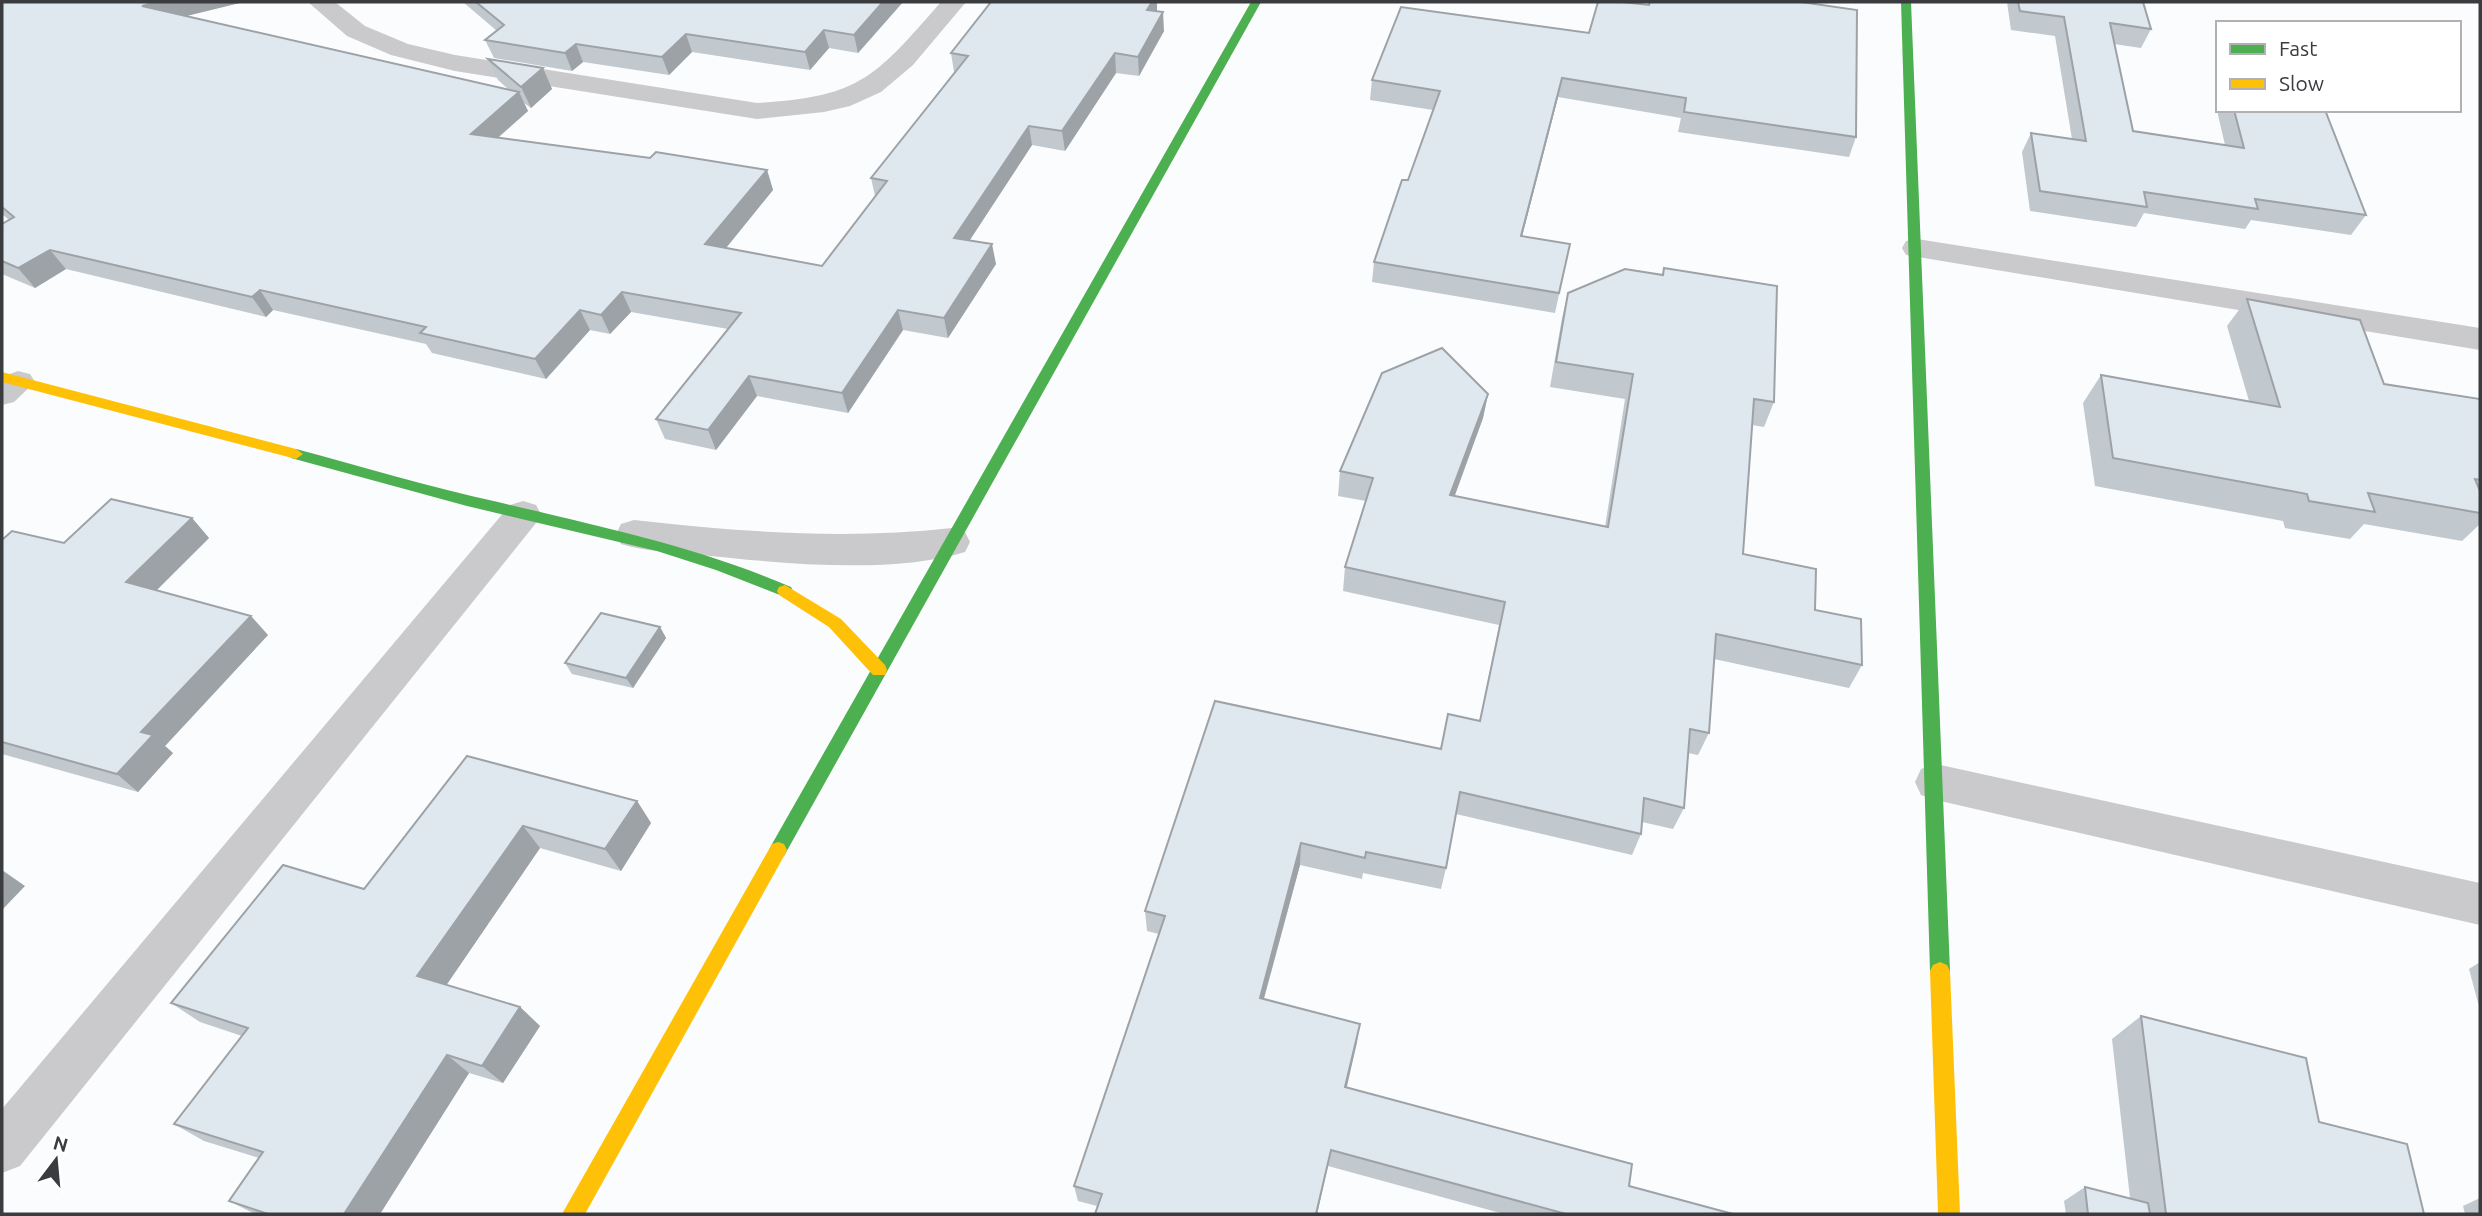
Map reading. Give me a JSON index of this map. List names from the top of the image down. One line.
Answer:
{"legend":["Fast","Slow"],"north":"top"}
